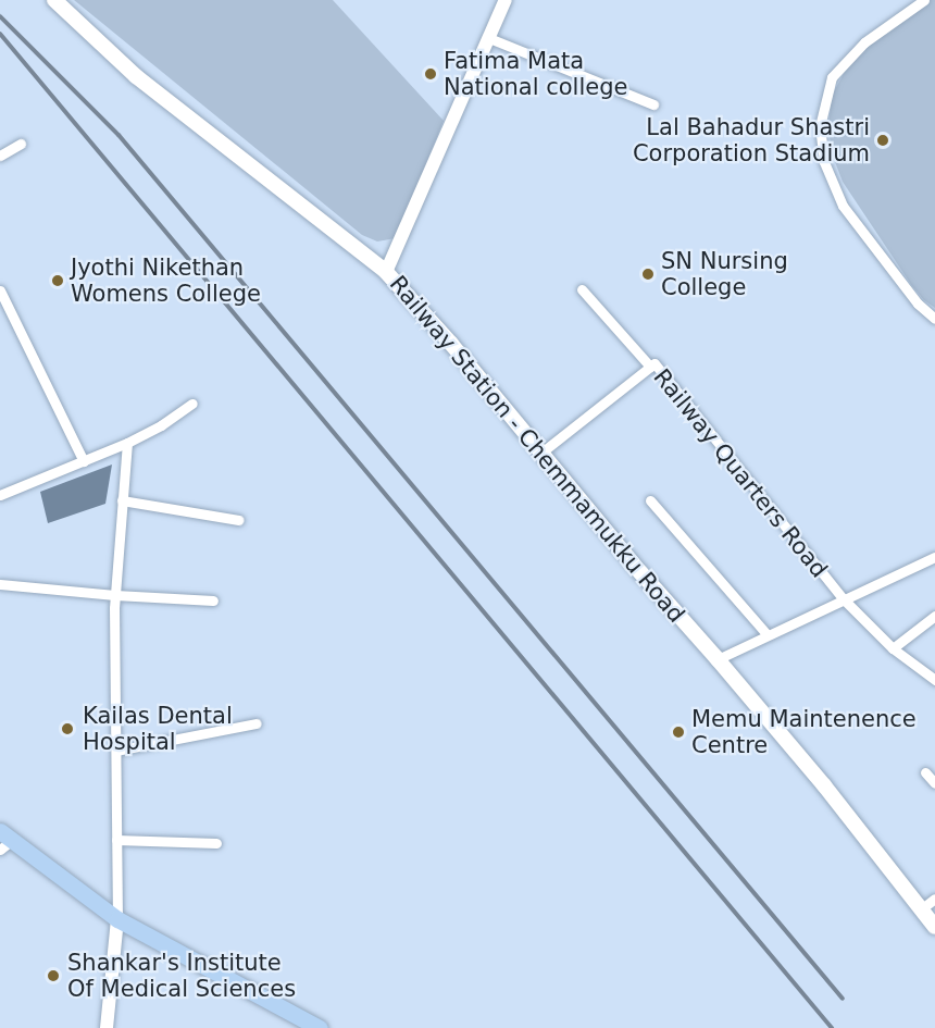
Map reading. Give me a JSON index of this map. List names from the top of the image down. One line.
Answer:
{"streets":{"main road":["Railway Station - Chemmamukku Road"],"street":["Railway Quarters Road"]},"crossings":[["Railway Station - Chemmamukku Road","Railway Quarters Road"]],"places":["Fatima Mata National college","Lal Bahadur Shastri Corporation Stadium","SN Nursing College","Jyothi Nikethan Womens College","Kailas Dental Hospital","Memu Maintenence Centre","Shankar's Institute Of Medical Sciences"]}
